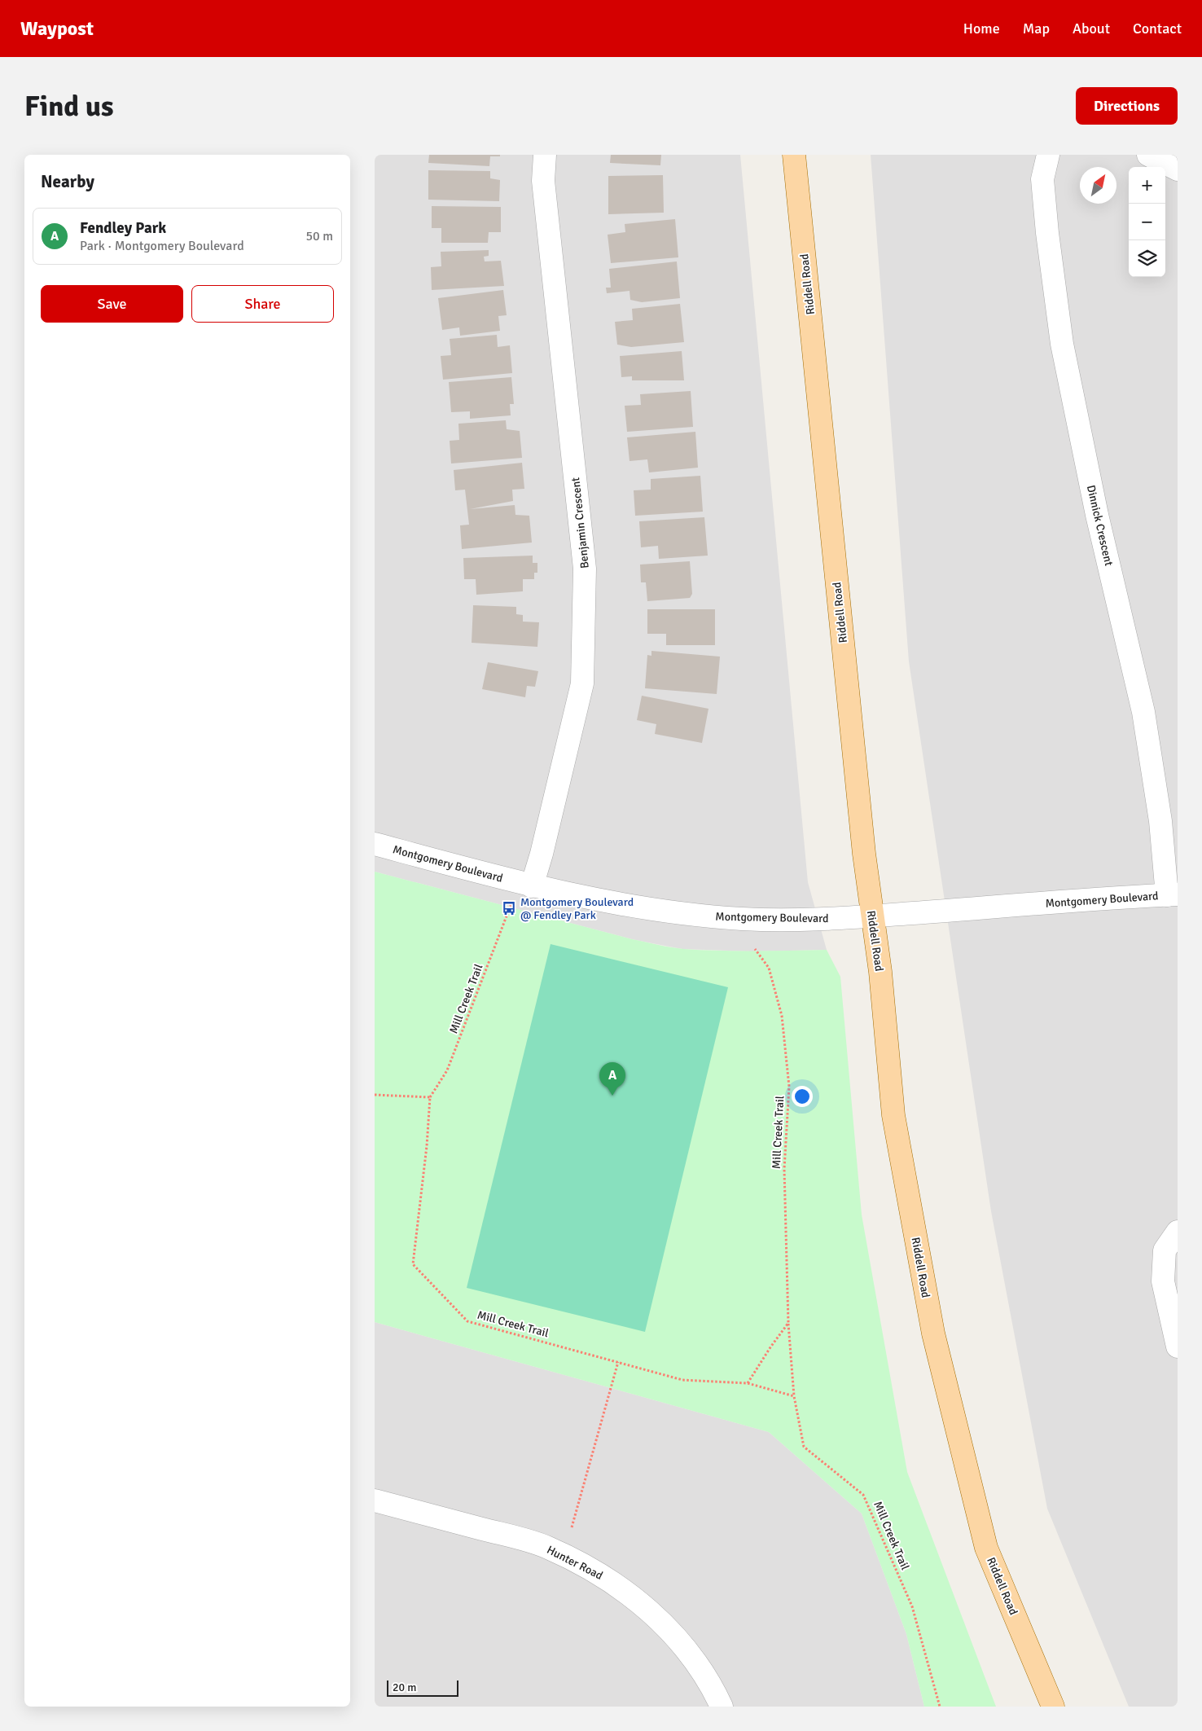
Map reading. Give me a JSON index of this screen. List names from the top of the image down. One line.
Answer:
{"streets":{"main road":["Riddell Road"],"street":["Benjamin Crescent","Dinnick Crescent","Montgomery Boulevard","Hunter Road"],"path":["Mill Creek Trail"]},"crossings":[["Riddell Road","Montgomery Boulevard"],["Benjamin Crescent","Montgomery Boulevard"],["Dinnick Crescent","Montgomery Boulevard"]],"places":{"bus stop":["Montgomery Boulevard @ Fendley Park"]},"scale_bar":"20 m","north":"top right","page":{"header":"Waypost","nav":["Home","Map","About","Contact"],"buttons":["Directions",["Save","Share"]],"title":"Find us","heading":"Nearby","map_buttons":["+","−"],"list":[{"mark":"A","name":"Fendley Park","note":"Park · Montgomery Boulevard","value":"50 m"}],"pins":"A","scale":"20 m"}}
